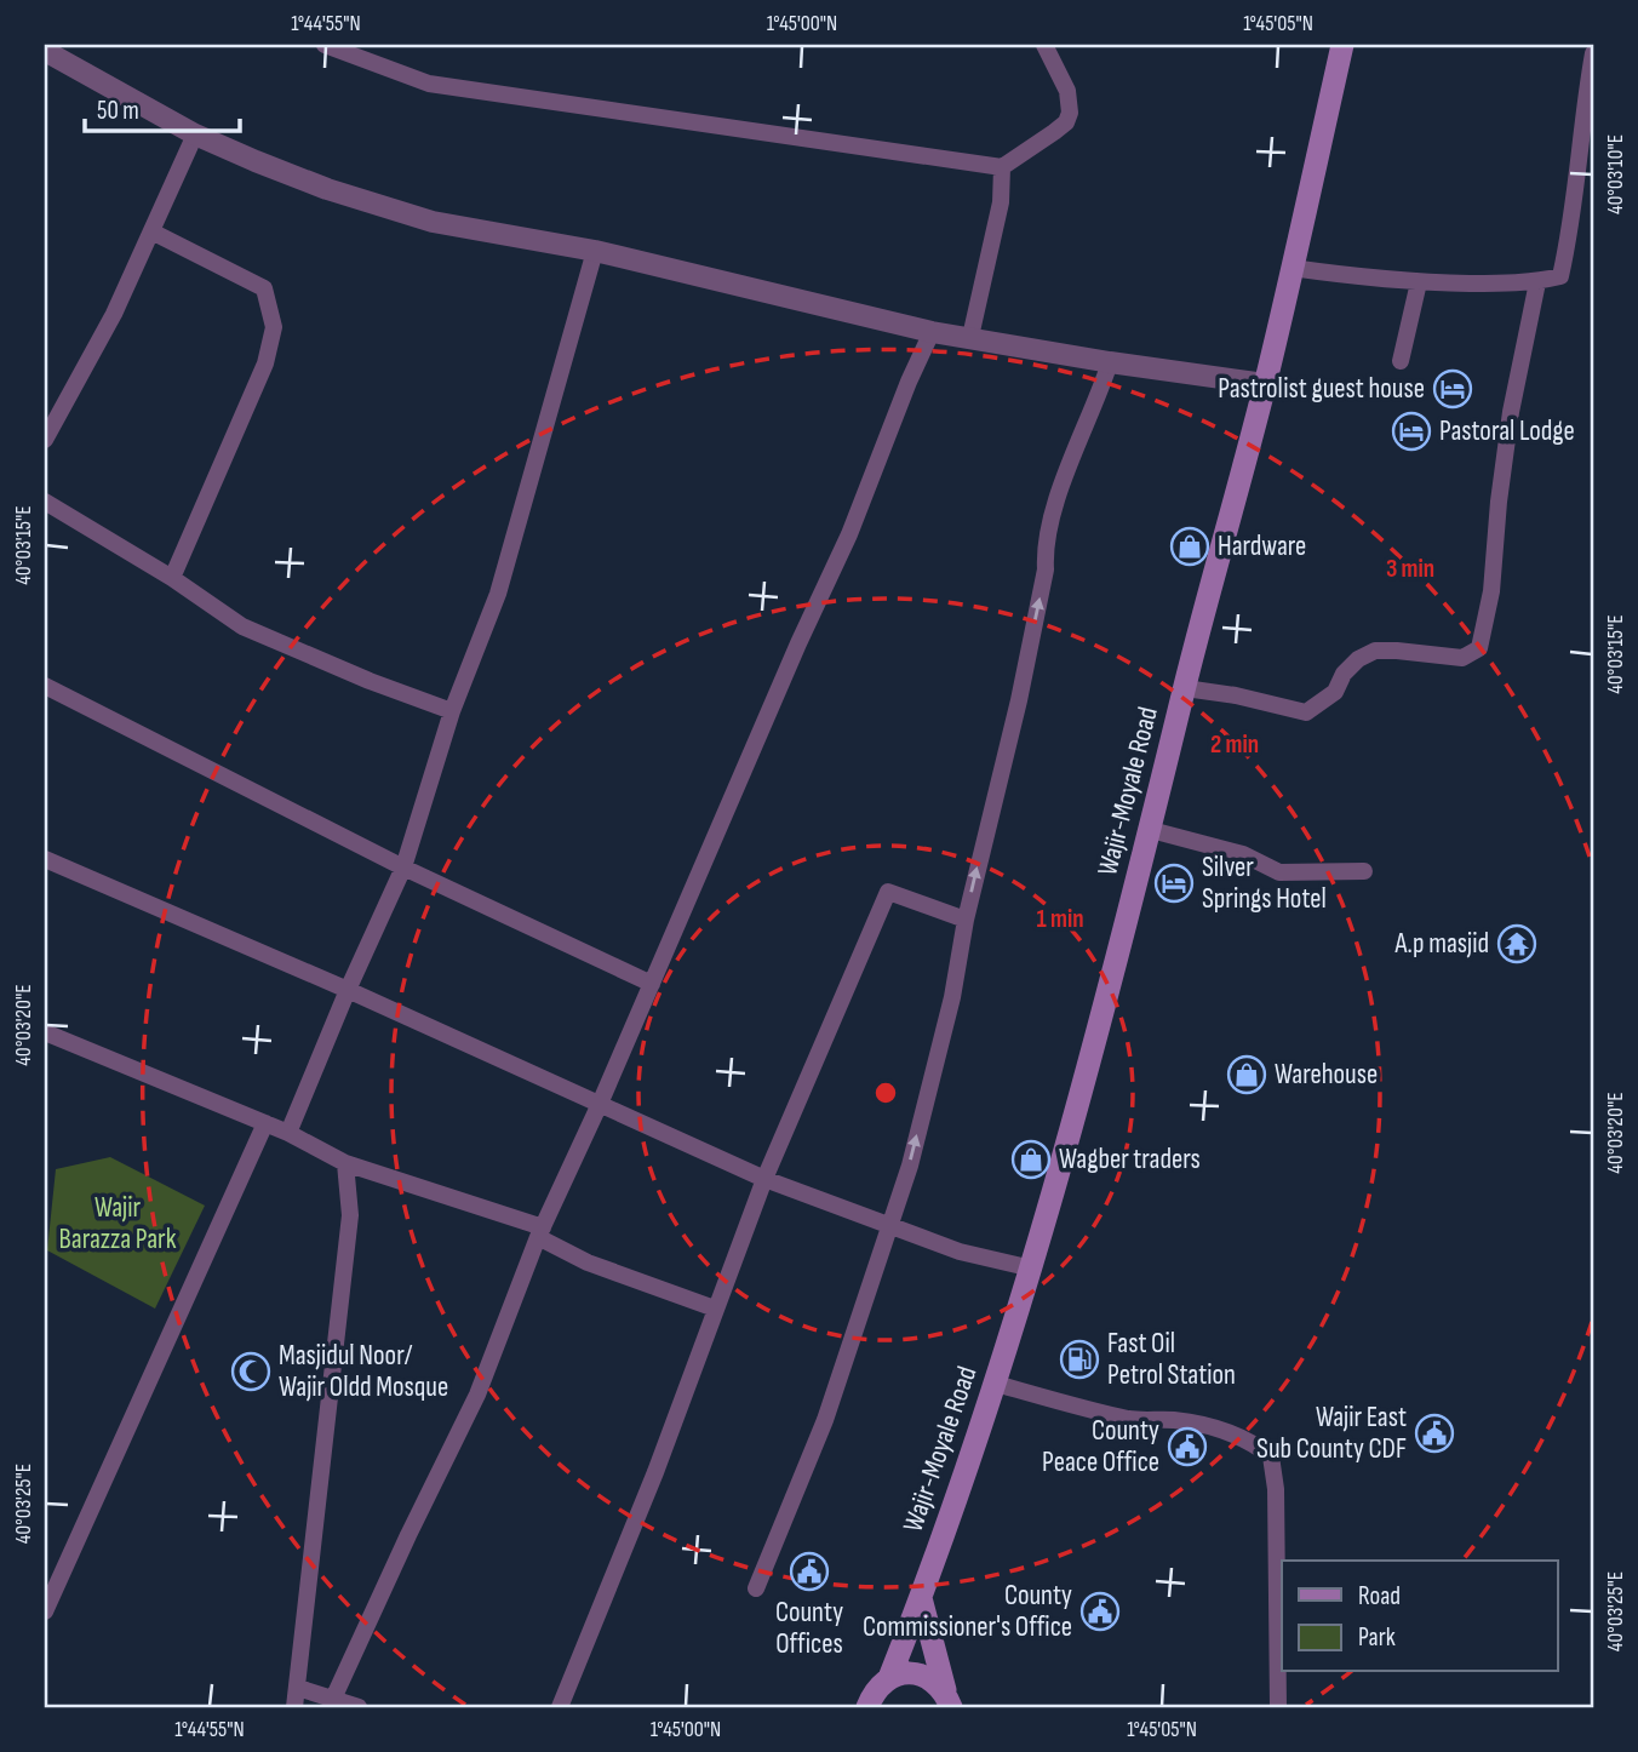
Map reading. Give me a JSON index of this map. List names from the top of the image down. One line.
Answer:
{"streets":{"main road":["Wajir-Moyale Road"]},"parks":["Wajir Barazza Park"],"places":{"hotel":["Pastrolist guest house","Pastoral Lodge","Silver Springs Hotel"],"shop":["Hardware","Warehouse","Wagber traders"],"temple":["A.p masjid"],"fuel station":["Fast Oil Petrol Station"],"mosque":["Masjidul Noor/ Wajir Oldd Mosque"],"public building":["Wajir East Sub County CDF","County Peace Office","County Offices","County Commissioner's Office"]},"legend":["Road","Park"],"scale_bar":"50 m","coordinates":["1°44'55\"N","1°45'00\"N","1°45'05\"N","40°03'10\"E","40°03'15\"E","40°03'20\"E","40°03'25\"E"],"rings":["3 min","2 min","1 min"]}
